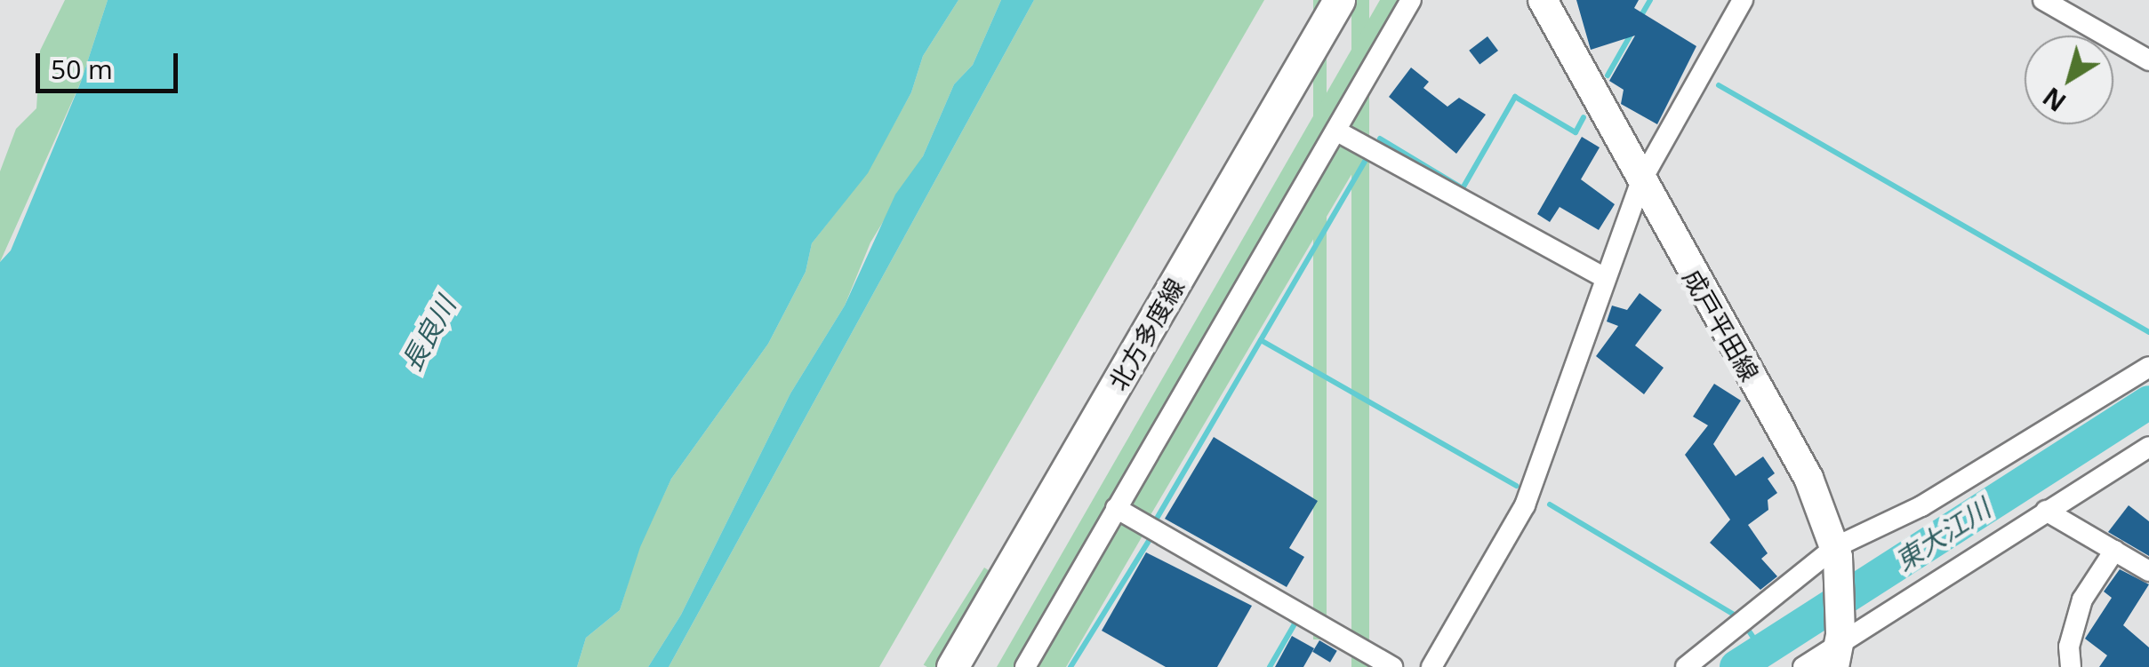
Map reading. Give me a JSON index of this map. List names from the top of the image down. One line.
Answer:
{"streets":{"main road":["成戸平田線","北方多度線"]},"water":["長良川","東大江川"],"scale_bar":"50 m","north":"bottom left"}
